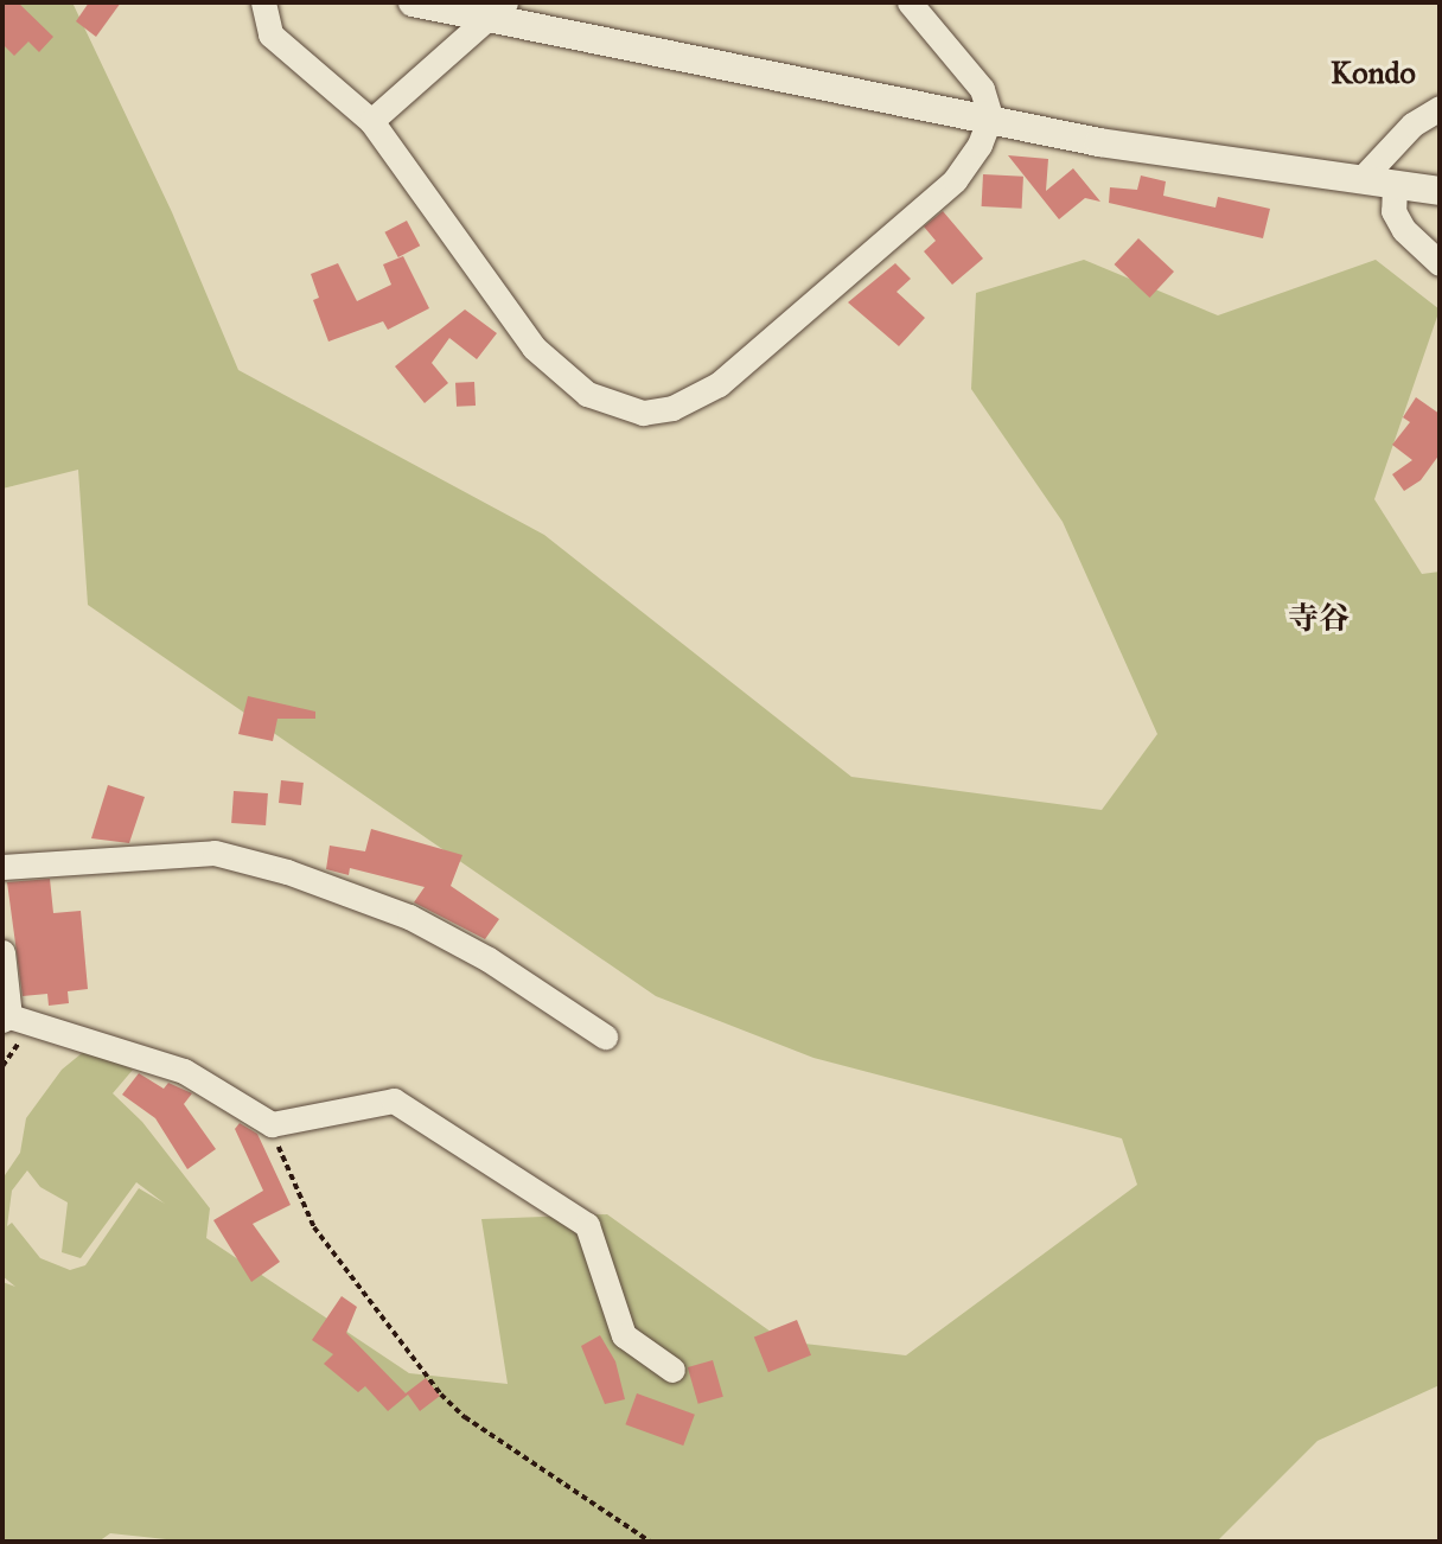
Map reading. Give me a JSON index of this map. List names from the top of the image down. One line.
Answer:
{"districts":["Kondo","寺谷"]}
